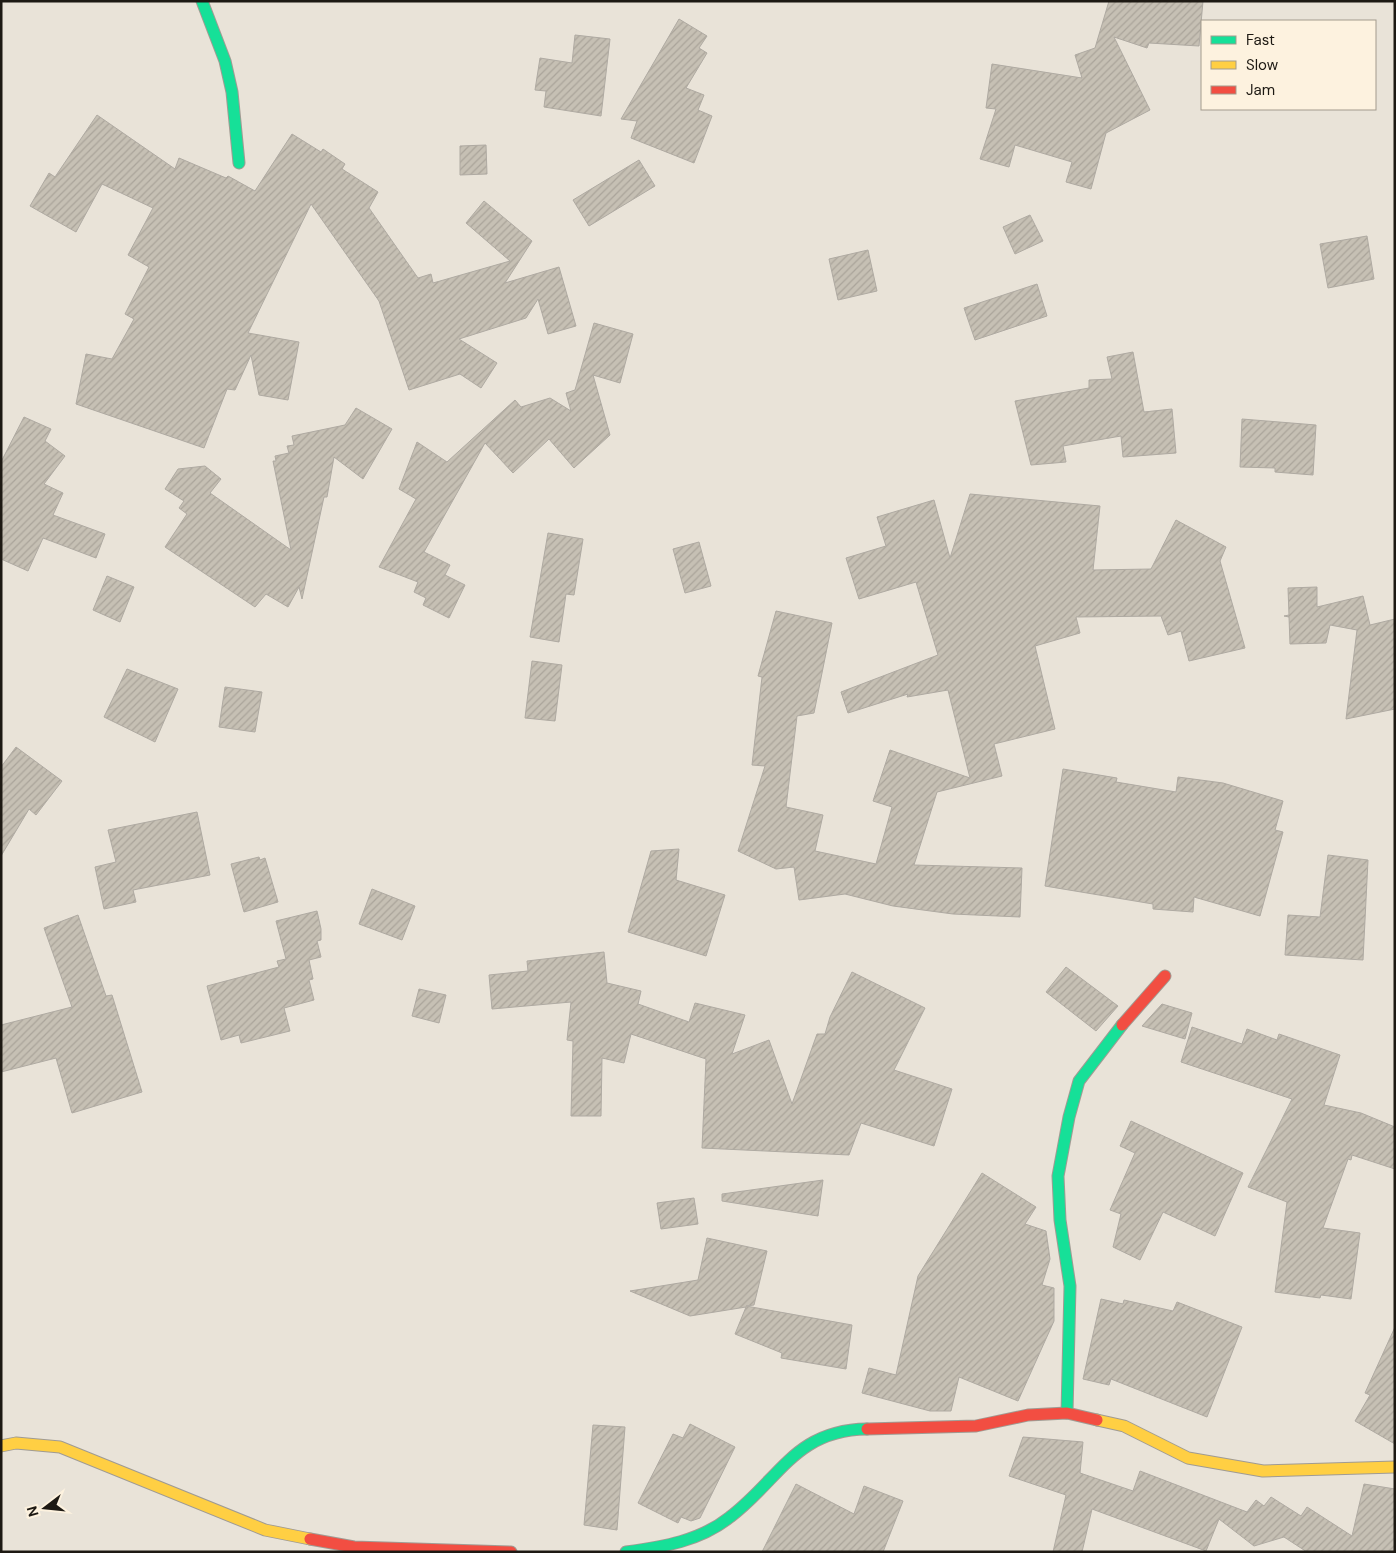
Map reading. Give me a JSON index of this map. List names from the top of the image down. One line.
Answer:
{"legend":["Fast","Slow","Jam"],"north":"left"}
